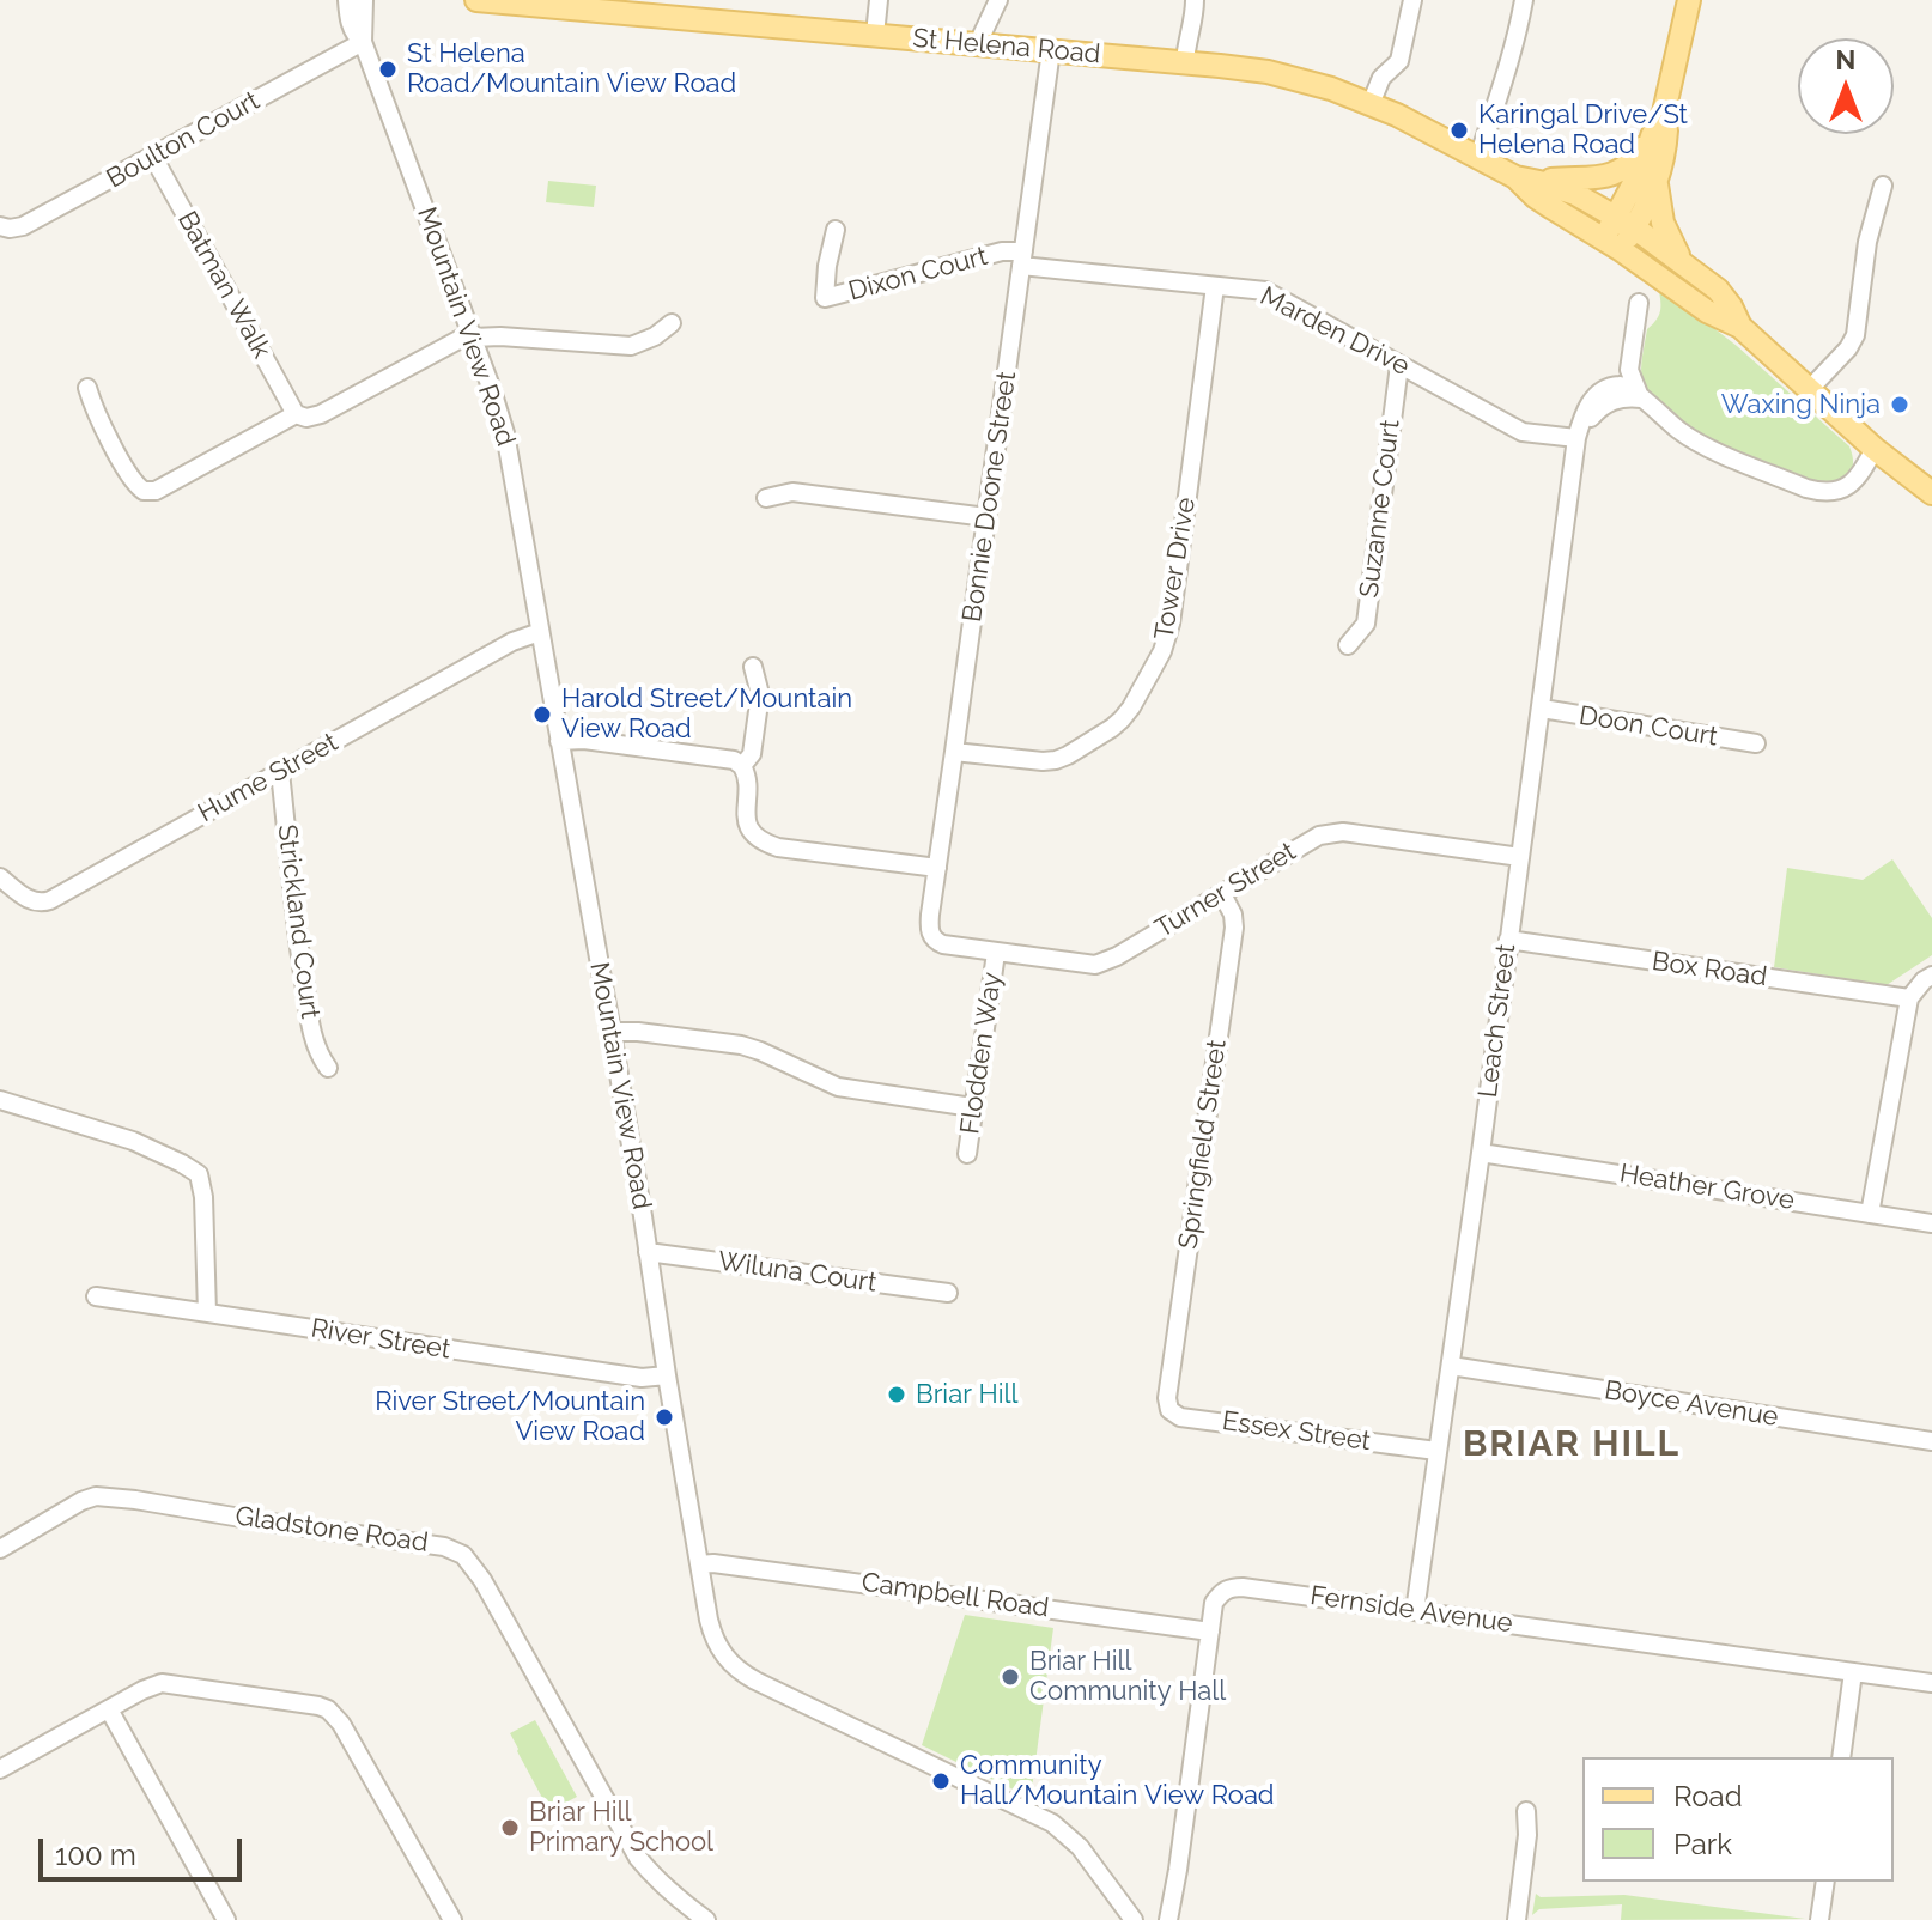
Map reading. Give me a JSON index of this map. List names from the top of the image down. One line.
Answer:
{"streets":{"main road":["St Helena Road"],"street":["Boulton Court","Dixon Court","Batman Walk","Mountain View Road","Marden Drive","Bonnie Doone Street","Suzanne Court","Tower Drive","Doon Court","Hume Street","Turner Street","Strickland Court","Box Road","Leach Street","Flodden Way","Springfield Street","Heather Grove","Wiluna Court","River Street","Boyce Avenue","Essex Street","Gladstone Road","Campbell Road","Fernside Avenue"]},"crossings":[["St Helena Road","Bonnie Doone Street"],["Boulton Court","Batman Walk"],["Boulton Court","Mountain View Road"],["Dixon Court","Marden Drive"],["Dixon Court","Bonnie Doone Street"],["Mountain View Road","Hume Street"],["Mountain View Road","Wiluna Court"],["Mountain View Road","River Street"],["Mountain View Road","Campbell Road"],["Marden Drive","Bonnie Doone Street"],["Marden Drive","Suzanne Court"],["Marden Drive","Tower Drive"],["Marden Drive","Leach Street"],["Bonnie Doone Street","Tower Drive"],["Bonnie Doone Street","Turner Street"],["Doon Court","Leach Street"],["Hume Street","Strickland Court"],["Turner Street","Leach Street"],["Turner Street","Flodden Way"],["Turner Street","Springfield Street"],["Box Road","Leach Street"],["Leach Street","Heather Grove"],["Leach Street","Boyce Avenue"],["Leach Street","Essex Street"],["Leach Street","Fernside Avenue"],["Springfield Street","Essex Street"],["Campbell Road","Fernside Avenue"]],"districts":["BRIAR HILL"],"places":["St Helena Road/Mountain View Road","Karingal Drive/St Helena Road","Waxing Ninja","Harold Street/Mountain View Road","Briar Hill","River Street/Mountain View Road","Briar Hill Community Hall","Community Hall/Mountain View Road","Briar Hill Primary School"],"legend":["Road","Park"],"scale_bar":"100 m","north":"top"}
